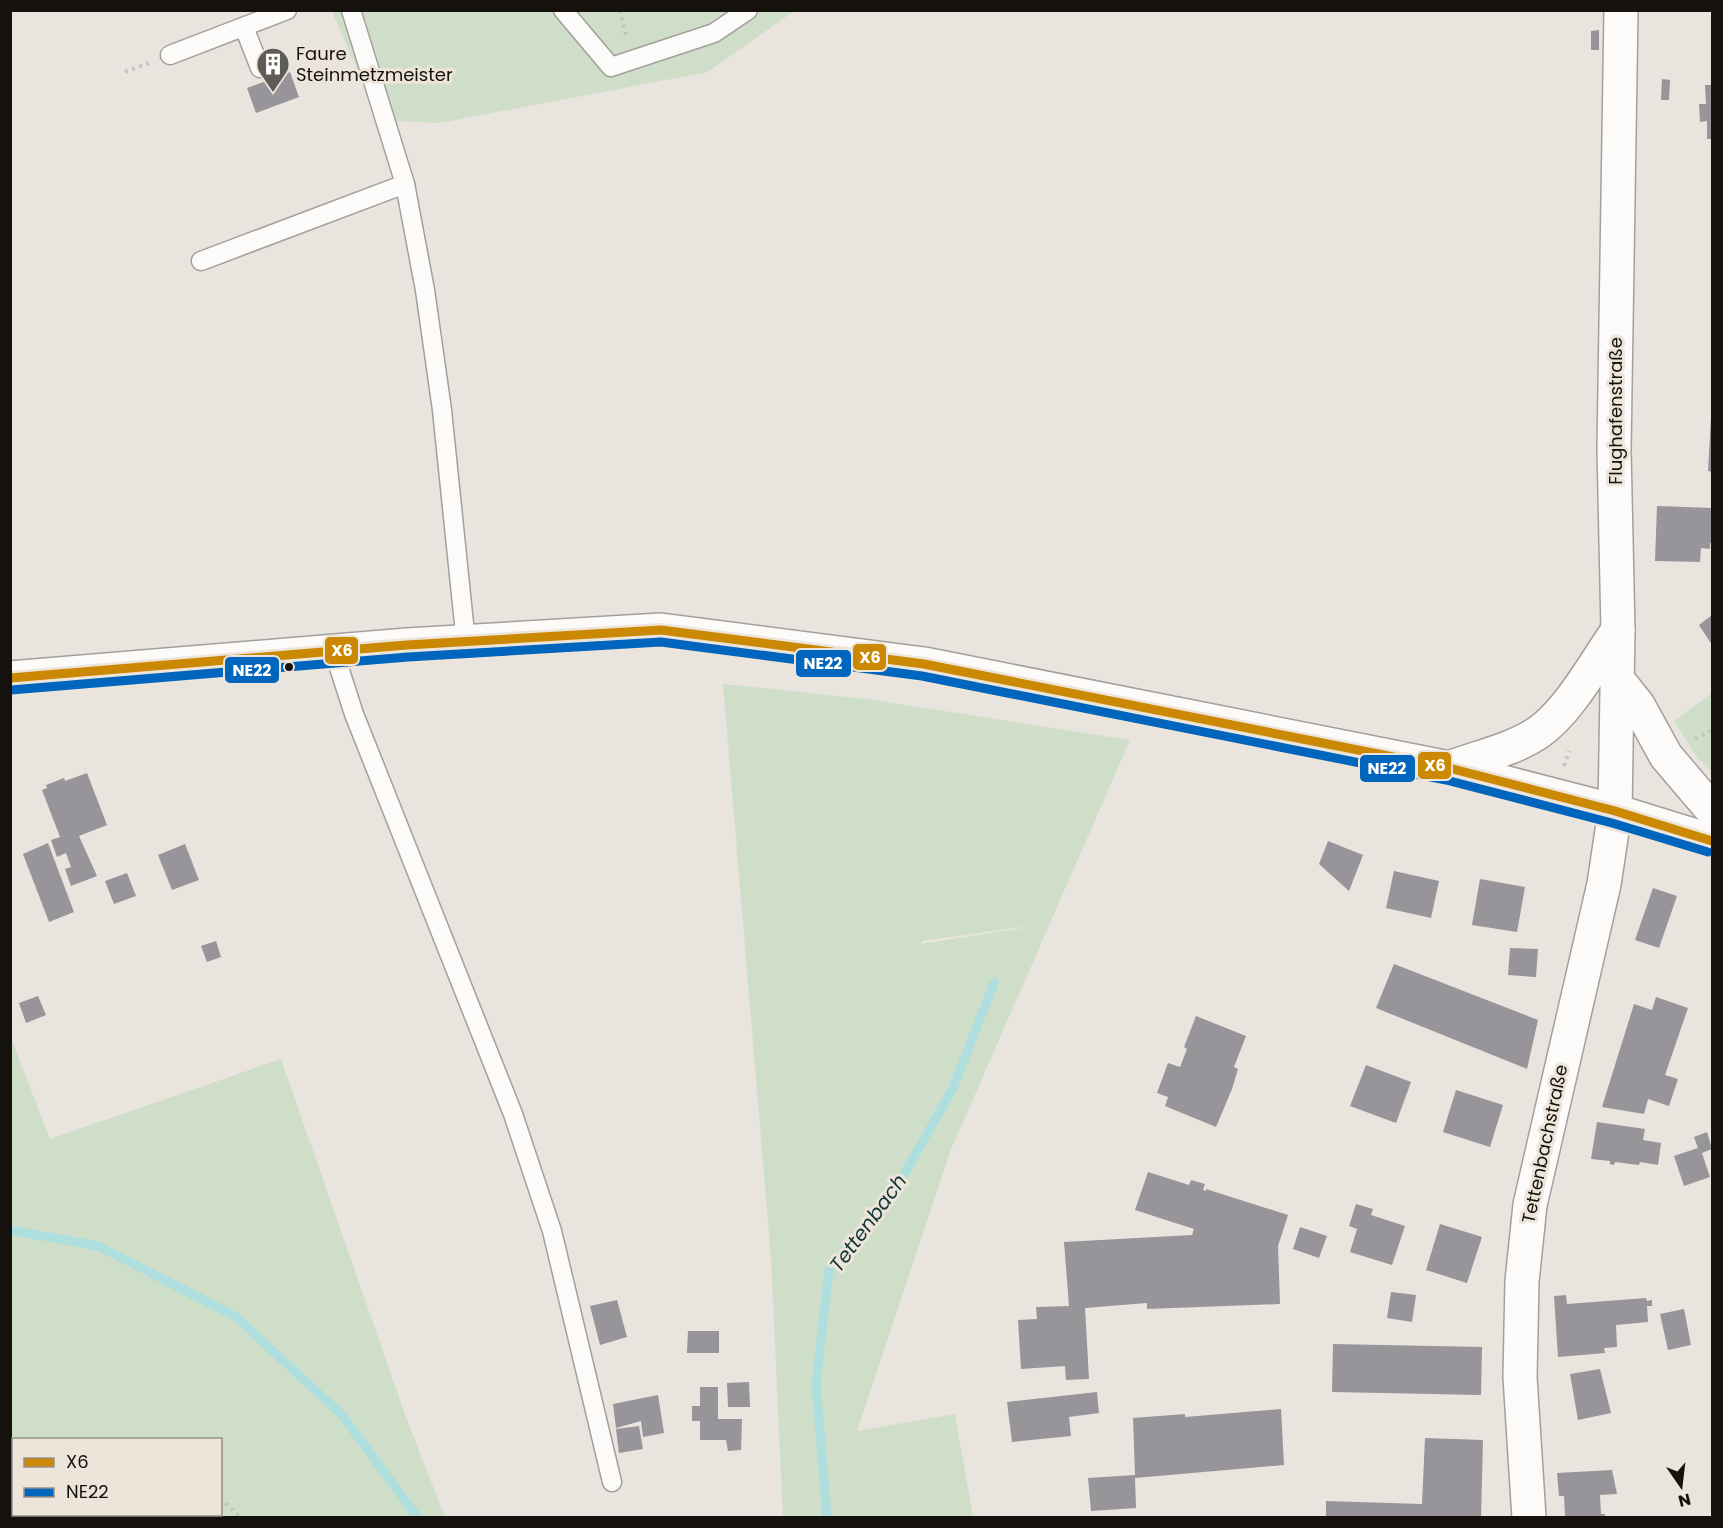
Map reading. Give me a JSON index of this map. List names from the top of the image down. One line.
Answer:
{"streets":{"main road":["Flughafenstraße","Tettenbachstraße"]},"crossings":[["Flughafenstraße","Tettenbachstraße"]],"water":["Tettenbach"],"places":{"building":["Faure Steinmetzmeister"]},"lines":["transit line X6","transit line NE22"],"legend":["X6","NE22"],"north":"bottom"}
